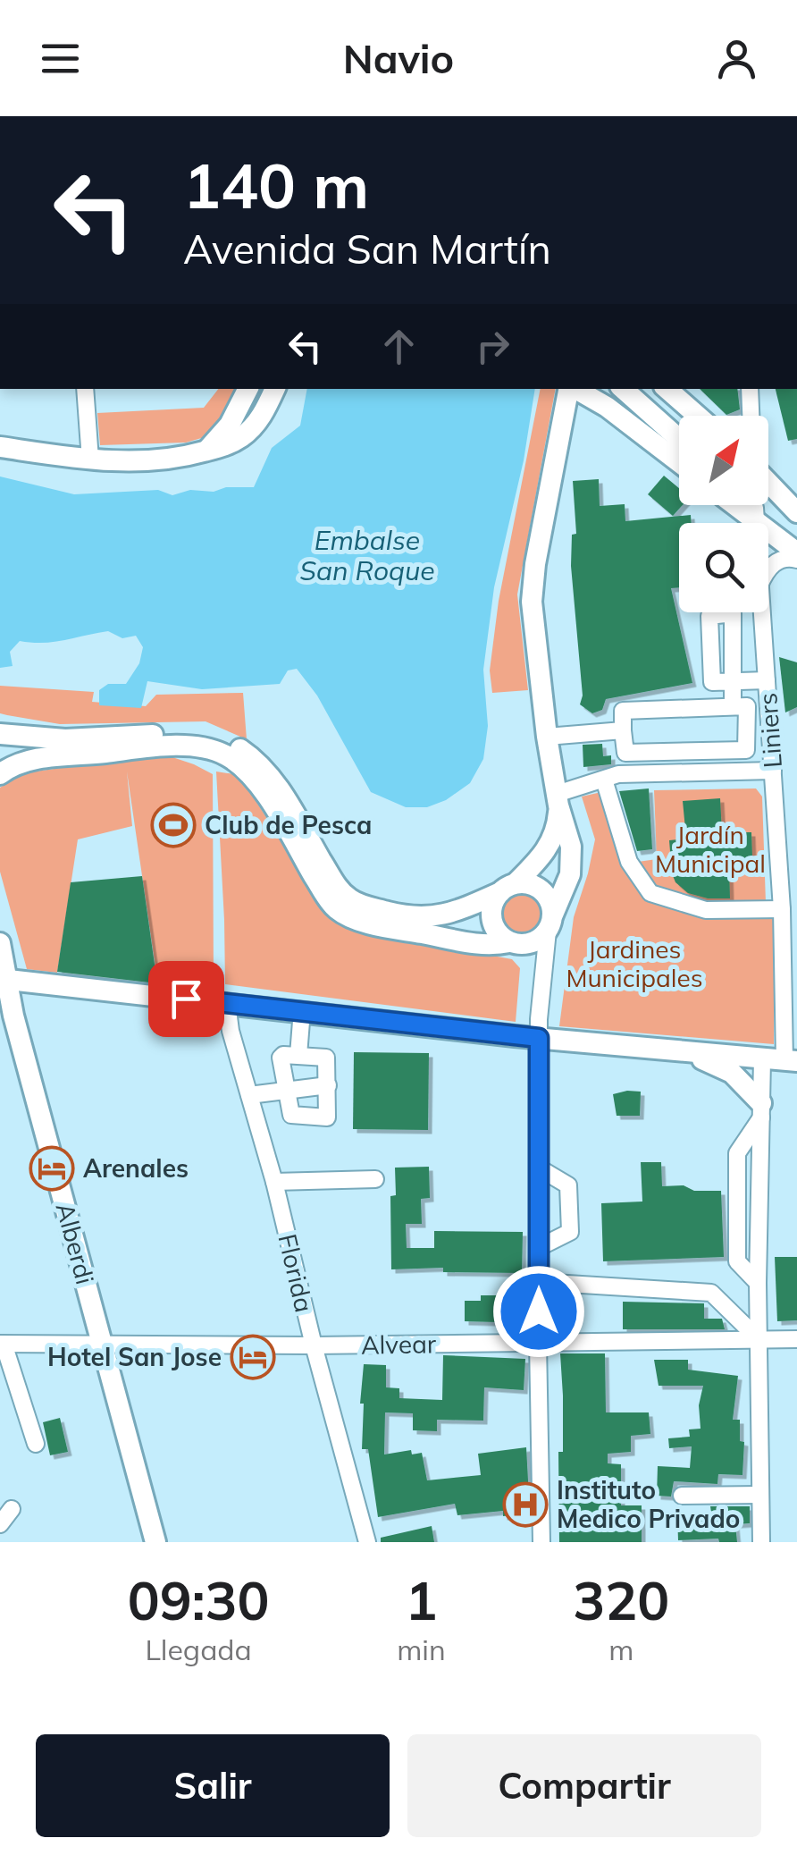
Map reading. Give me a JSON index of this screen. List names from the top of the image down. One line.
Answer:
{"streets":{"main road":["Alberdi"],"street":["Liniers","Florida","Alvear"]},"crossings":[["Alberdi","Alvear"],["Florida","Alvear"]],"water":["Embalse San Roque"],"parks":["Jardín Municipal","Jardines Municipales"],"places":{"sports":["Club de Pesca"],"hotel":["Arenales","Hotel San Jose"],"hospital":["Instituto Medico Privado"]},"north":"top right","page":{"header":"Navio","turn":["140 m","Avenida San Martín"],"eta":["09:30","Llegada","1","min","320","m"],"buttons":["Salir","Compartir"]}}
